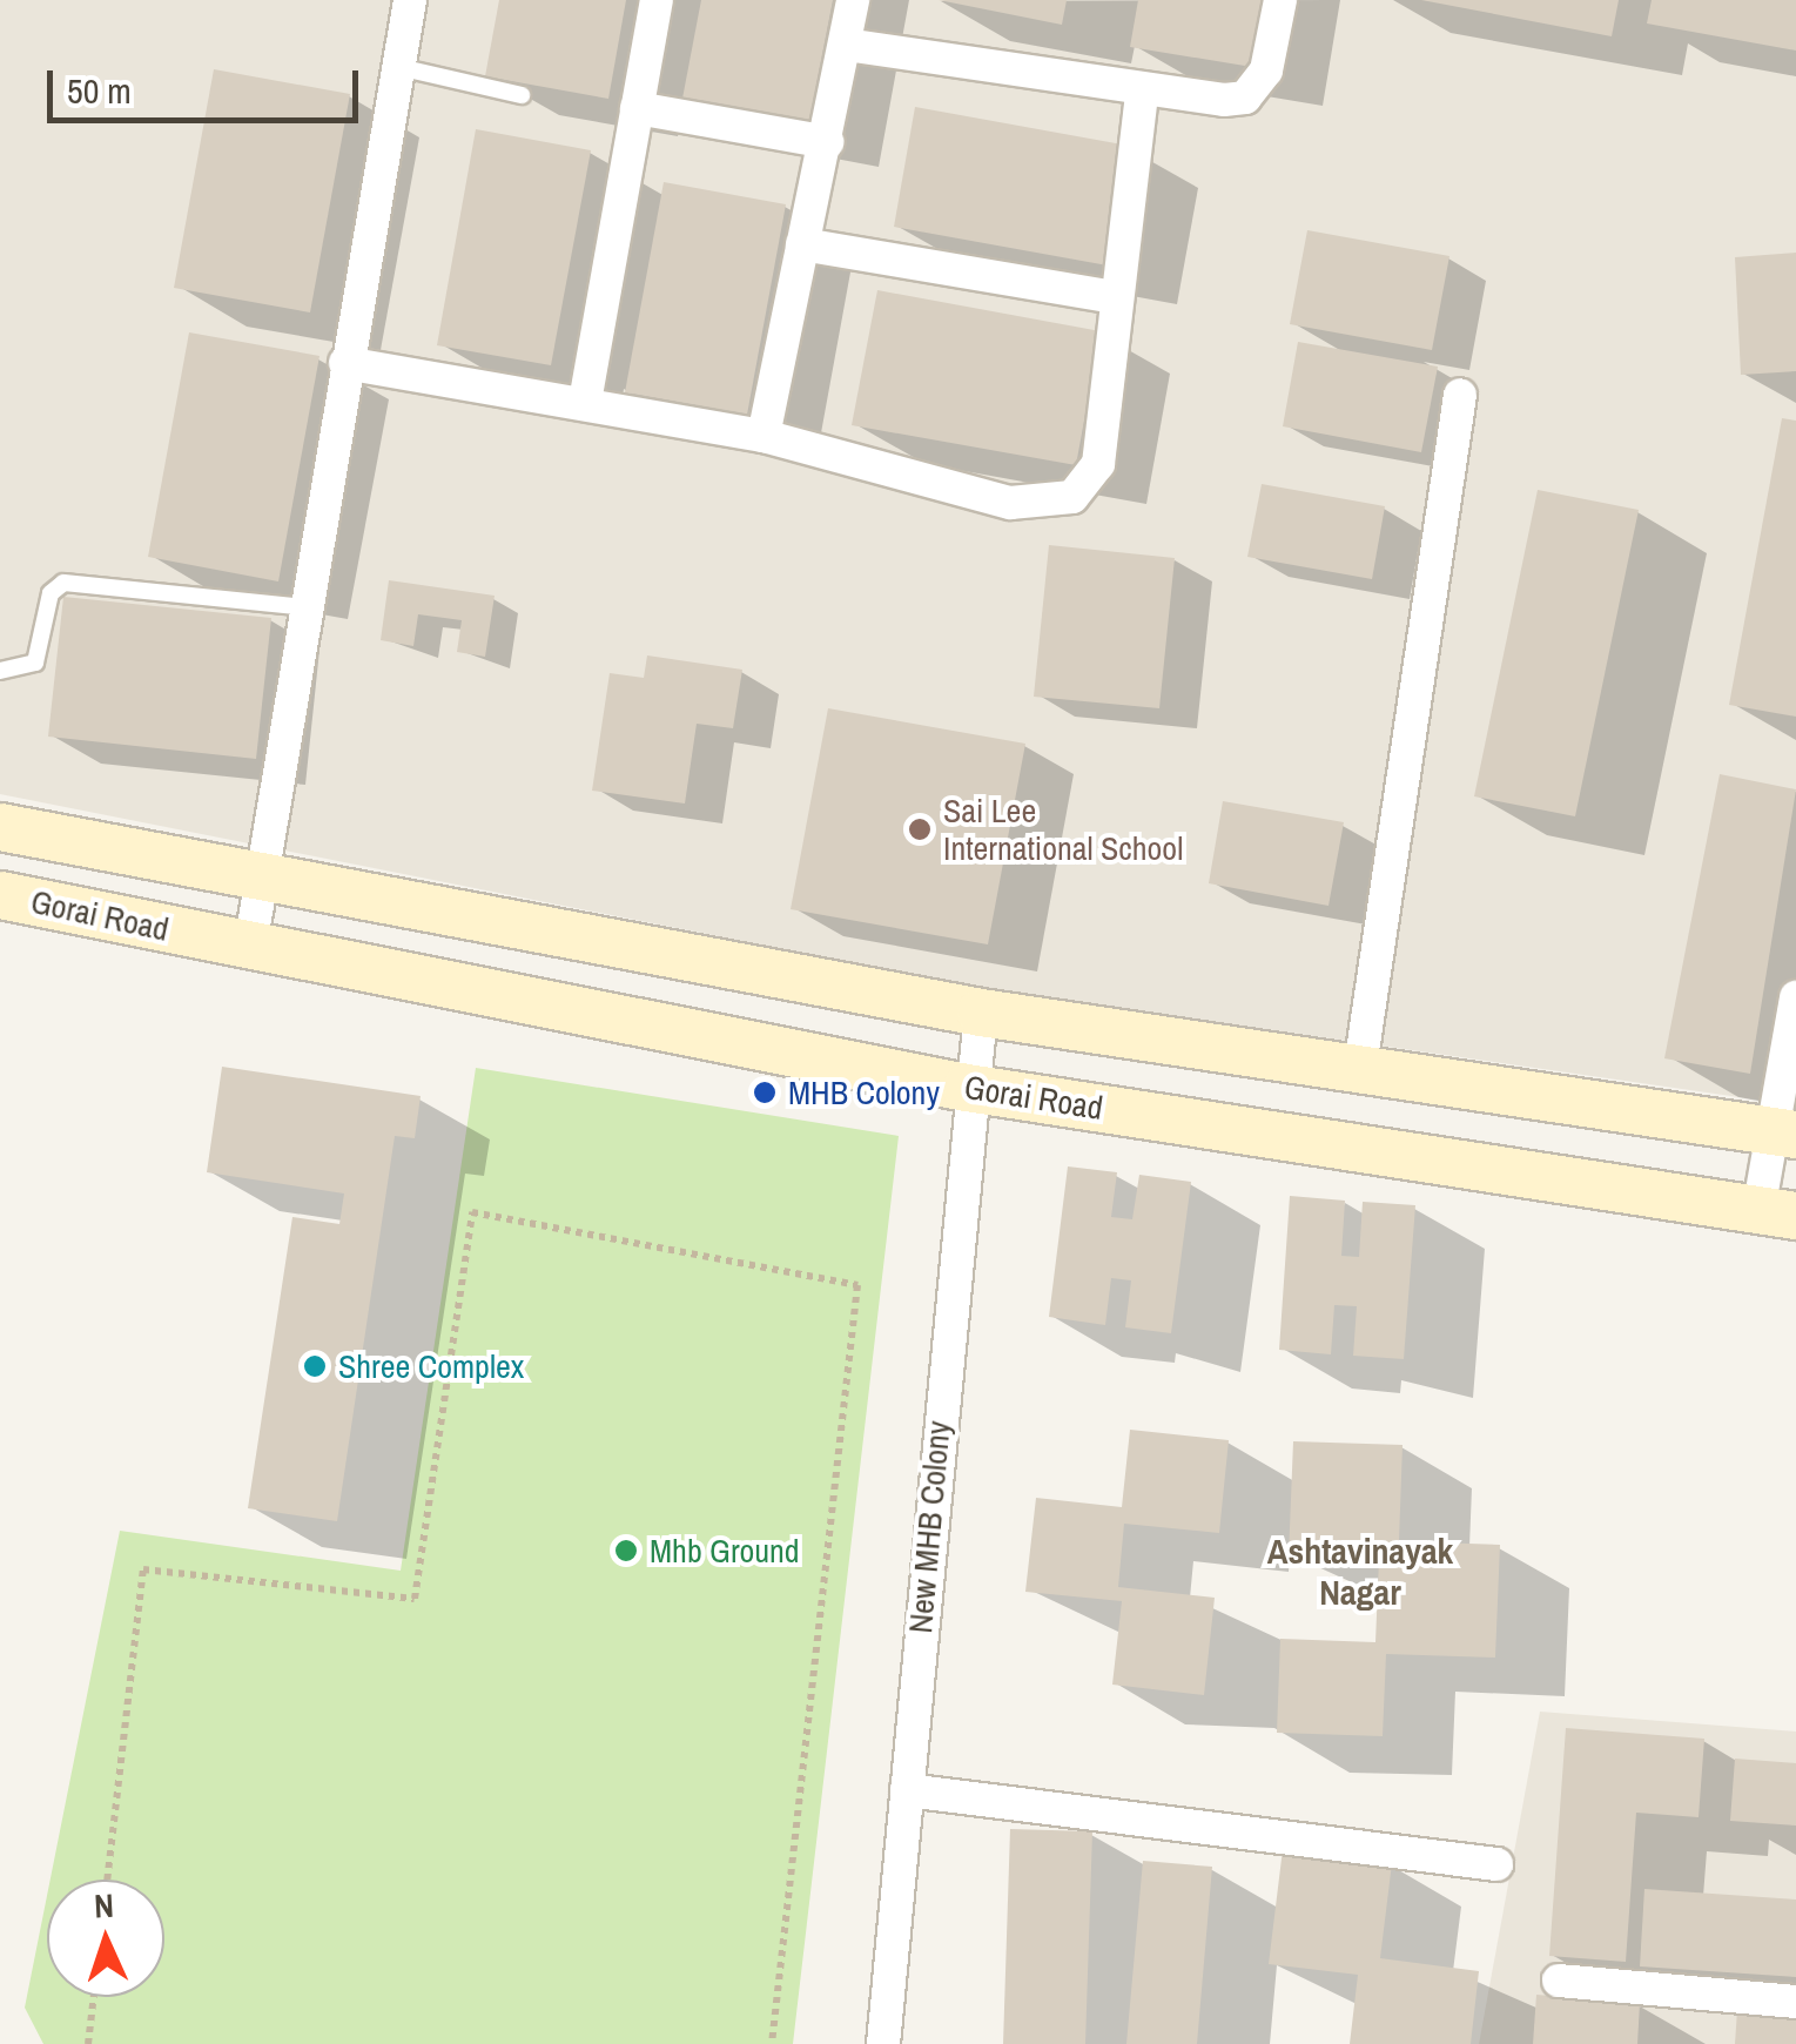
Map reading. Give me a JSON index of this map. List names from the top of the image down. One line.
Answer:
{"streets":{"main road":["Gorai Road"],"street":["New MHB Colony"]},"crossings":[["Gorai Road","New MHB Colony"]],"districts":["Ashtavinayak Nagar"],"places":["Sai Lee International School","MHB Colony","Shree Complex","Mhb Ground"],"scale_bar":"50 m","north":"top"}
